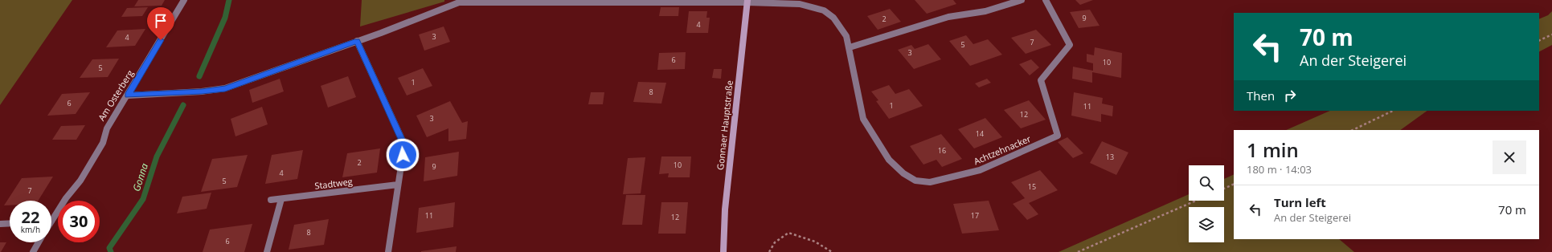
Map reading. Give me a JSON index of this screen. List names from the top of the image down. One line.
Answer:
{"streets":{"main road":["Gonnaer Hauptstraße"],"street":["Am Osterberg","Achtzehnacker","Stadtweg"]},"crossings":[["Gonnaer Hauptstraße","Achtzehnacker"]],"water":["Gonna"],"house_numbers":["9","2","4","3","4","7","5","3","6","10","5","1","8","6","1","11","12","3","14","16","13","2","10","9","4","5","15","7","11","17","12","8","6"],"page":{"turn":["70 m","An der Steigerei"],"then":"Then","heading":["1 min","180 m · 14:03"],"list":[{"name":"Turn left","note":"An der Steigerei","value":"70 m"}],"speed":"22 km/h","limit":"30"}}
